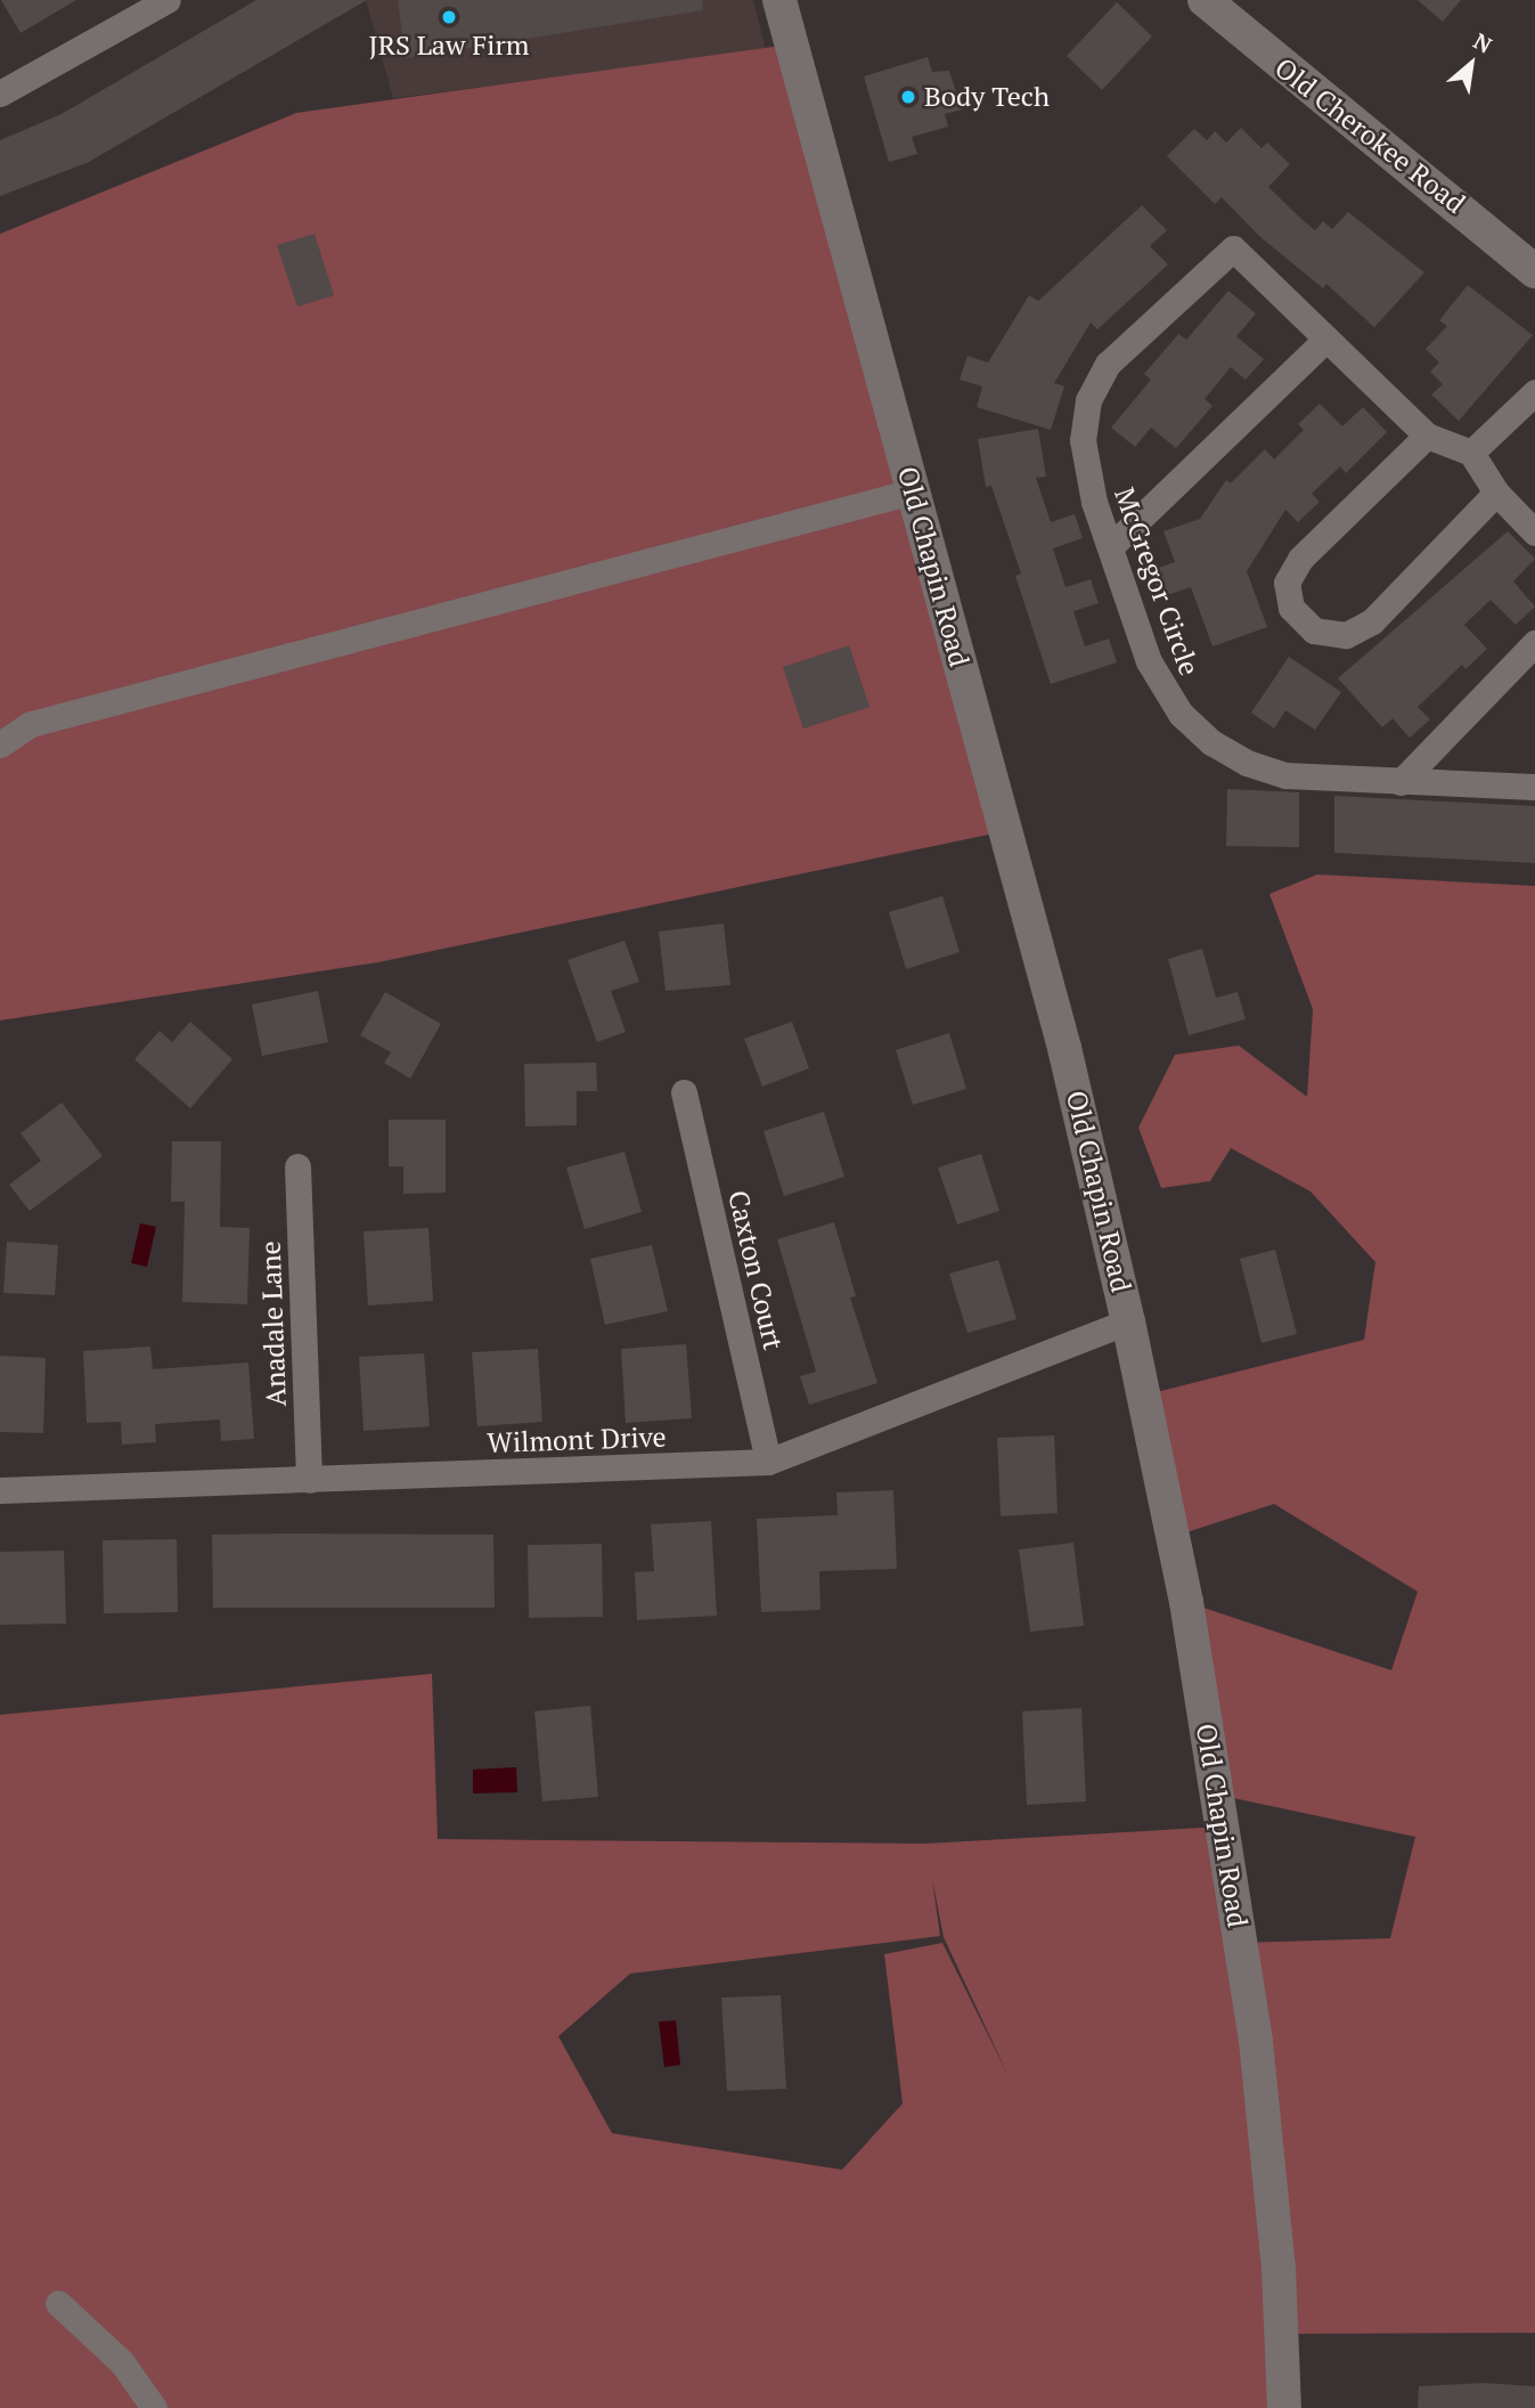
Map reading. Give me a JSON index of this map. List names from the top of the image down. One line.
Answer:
{"streets":{"street":["Old Cherokee Road","Old Chapin Road","McGregor Circle","Caxton Court","Anadale Lane","Wilmont Drive"]},"crossings":[["Old Chapin Road","Wilmont Drive"],["Caxton Court","Wilmont Drive"],["Anadale Lane","Wilmont Drive"]],"places":["JRS Law Firm","Body Tech"],"north":"top right"}
